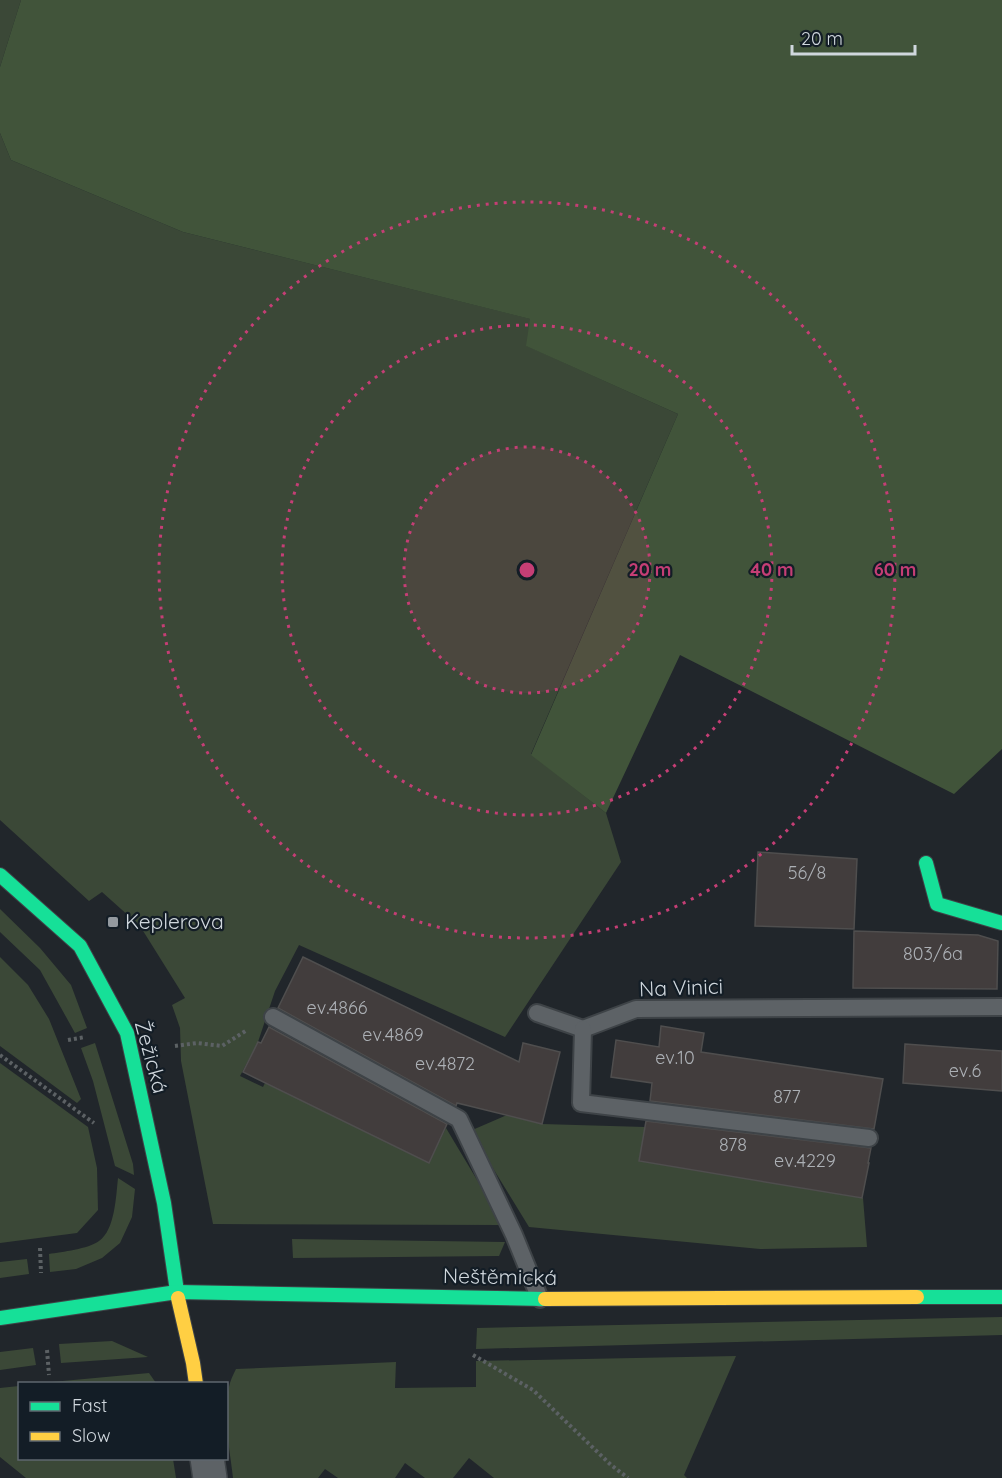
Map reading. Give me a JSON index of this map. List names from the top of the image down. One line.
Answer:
{"streets":{"street":["Žežická","Neštěmická"],"lane":["Na Vinici"]},"crossings":[["Žežická","Neštěmická"]],"places":{"transit":["Keplerova"]},"house_numbers":["56/8","803/6a","ev.4866","ev.4869","ev.10","ev.4872","ev.6","877","878","ev.4229"],"legend":["Fast","Slow"],"scale_bar":"20 m","rings":["20 m","40 m","60 m"]}
